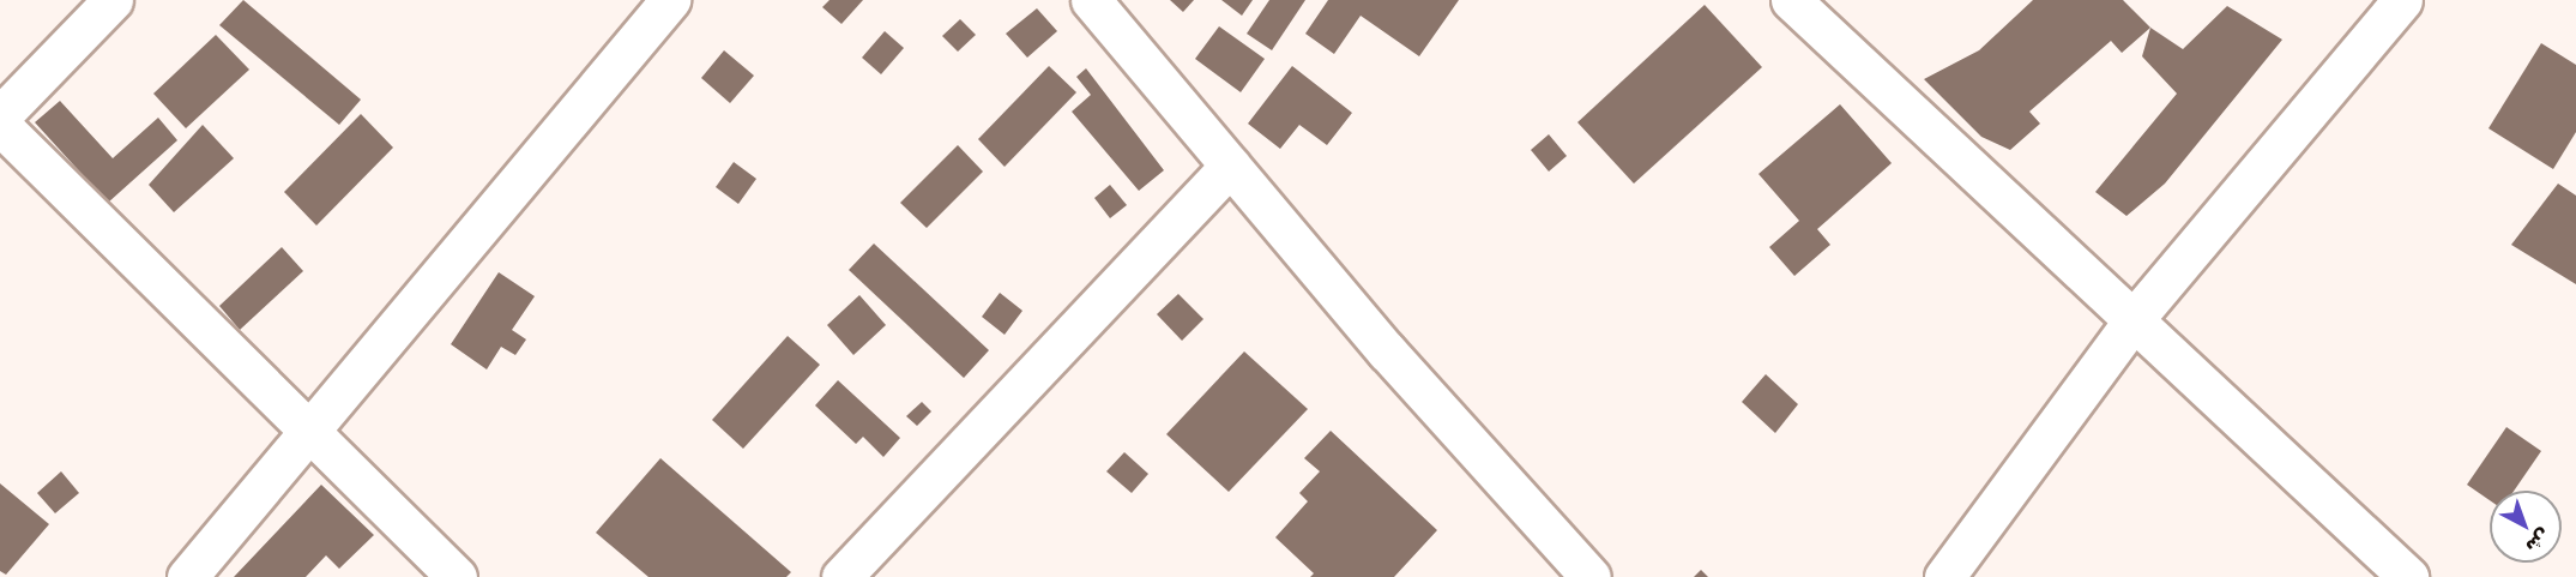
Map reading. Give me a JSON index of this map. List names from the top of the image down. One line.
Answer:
{"north":"bottom right"}
